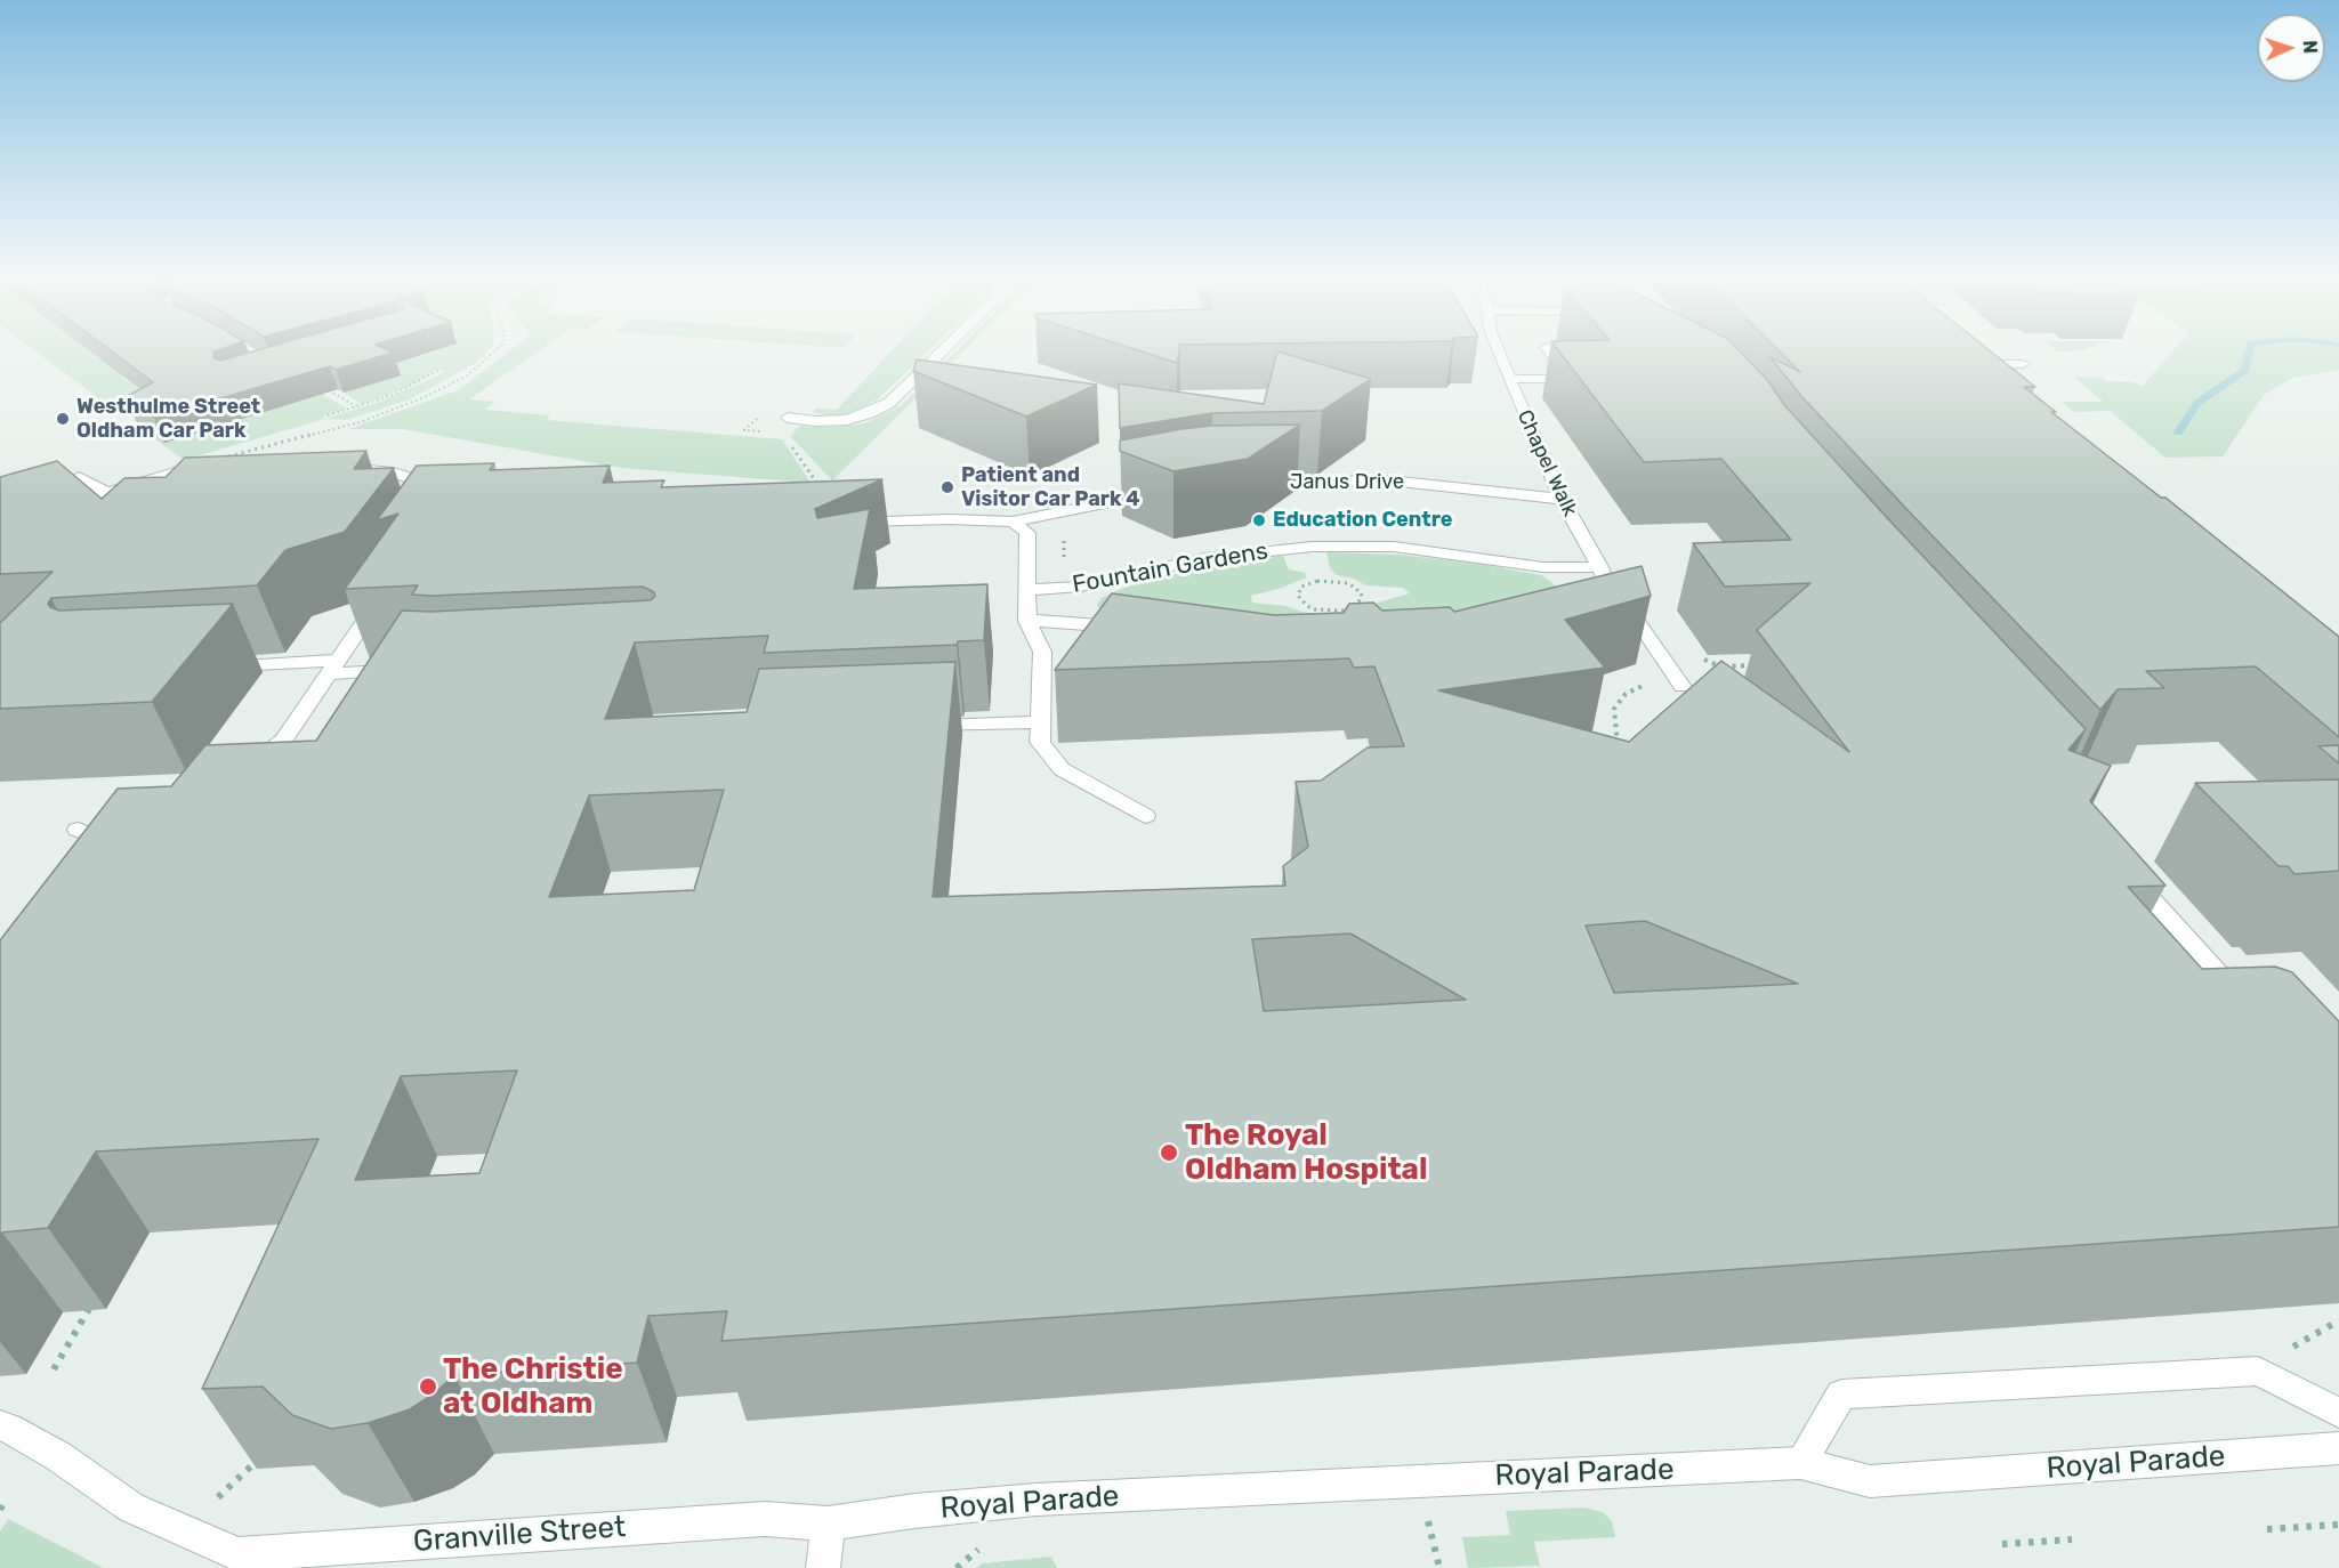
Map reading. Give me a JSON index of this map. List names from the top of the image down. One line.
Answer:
{"streets":{"street":["Chapel Walk","Janus Drive","Fountain Gardens","Royal Parade","Granville Street"]},"crossings":[["Chapel Walk","Janus Drive"],["Chapel Walk","Fountain Gardens"],["Royal Parade","Granville Street"]],"places":["Westhulme Street Oldham Car Park","Patient and Visitor Car Park 4","Education Centre","The Royal Oldham Hospital","The Christie at Oldham"],"north":"right"}
